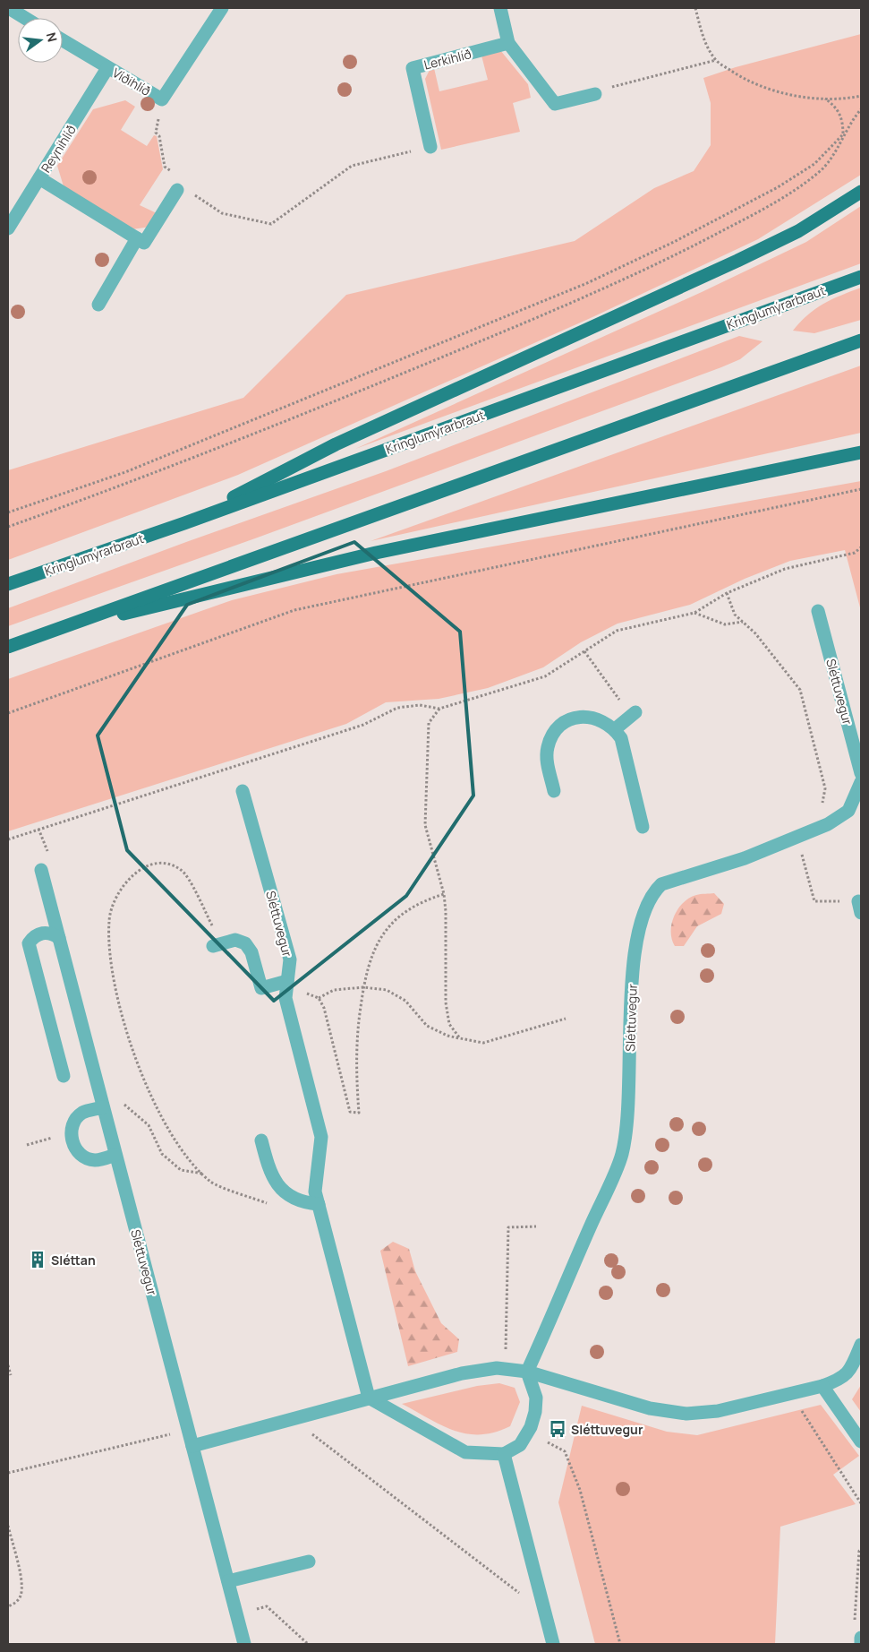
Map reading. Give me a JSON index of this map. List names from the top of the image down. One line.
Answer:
{"streets":{"main road":["Kringlumýrarbraut"],"street":["Lerkihlíð","Víðihlíð","Reynihlíð","Sléttuvegur"]},"crossings":[["Víðihlíð","Reynihlíð"]],"places":{"building":["Sléttan"],"bus stop":["Sléttuvegur"]},"north":"right"}
